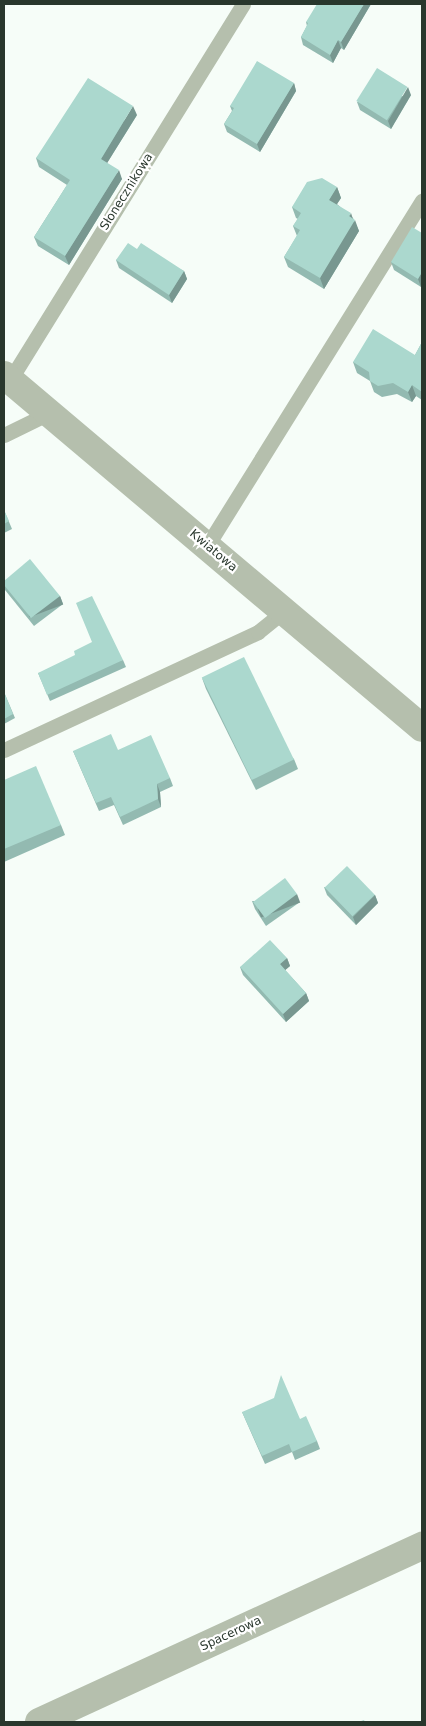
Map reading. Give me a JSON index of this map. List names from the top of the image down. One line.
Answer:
{"streets":{"street":["Kwiatowa","Spacerowa"],"lane":["Słonecznikowa"]},"crossings":[["Słonecznikowa","Kwiatowa"]]}
